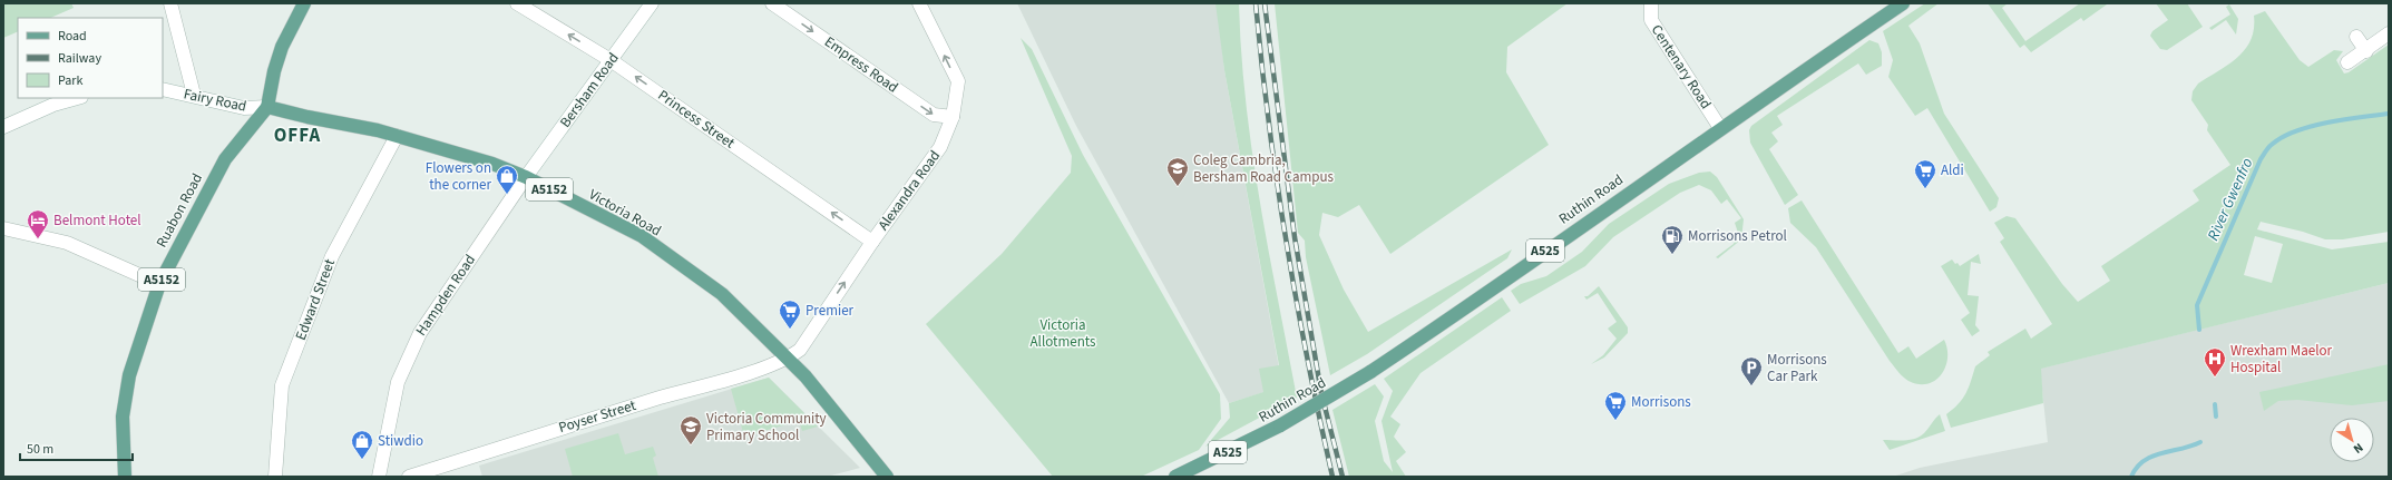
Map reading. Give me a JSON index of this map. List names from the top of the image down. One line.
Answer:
{"streets":{"main road":["A5152","Ruthin Road","Ruabon Road","Victoria Road","A525"],"street":["Empress Road","Centenary Road","Bersham Road","Fairy Road","Princess Street","Alexandra Road","Hampden Road","Edward Street","Poyser Street"]},"crossings":[["Empress Road","Alexandra Road"],["Centenary Road","Ruthin Road"],["Bersham Road","Princess Street"],["Bersham Road","Victoria Road"],["Bersham Road","Hampden Road"],["Fairy Road","Ruabon Road"],["Fairy Road","Victoria Road"],["Princess Street","Alexandra Road"],["Alexandra Road","Victoria Road"],["Alexandra Road","Poyser Street"],["Ruabon Road","Victoria Road"],["Victoria Road","Hampden Road"],["Victoria Road","Edward Street"],["Victoria Road","Poyser Street"]],"one_way":["Empress Road","Princess Street","Alexandra Road"],"districts":["OFFA"],"water":["River Gwenfro"],"parks":["Victoria Allotments"],"places":{"school or university":["Coleg Cambria, Bersham Road Campus","Victoria Community Primary School"],"supermarket":["Aldi","Premier","Morrisons"],"shop":["Flowers on the corner","Stiwdio"],"hotel":["Belmont Hotel"],"fuel station":["Morrisons Petrol"],"hospital":["Wrexham Maelor Hospital"],"parking":["Morrisons Car Park"]},"legend":["Road","Railway","Park"],"scale_bar":"50 m","north":"bottom right"}
